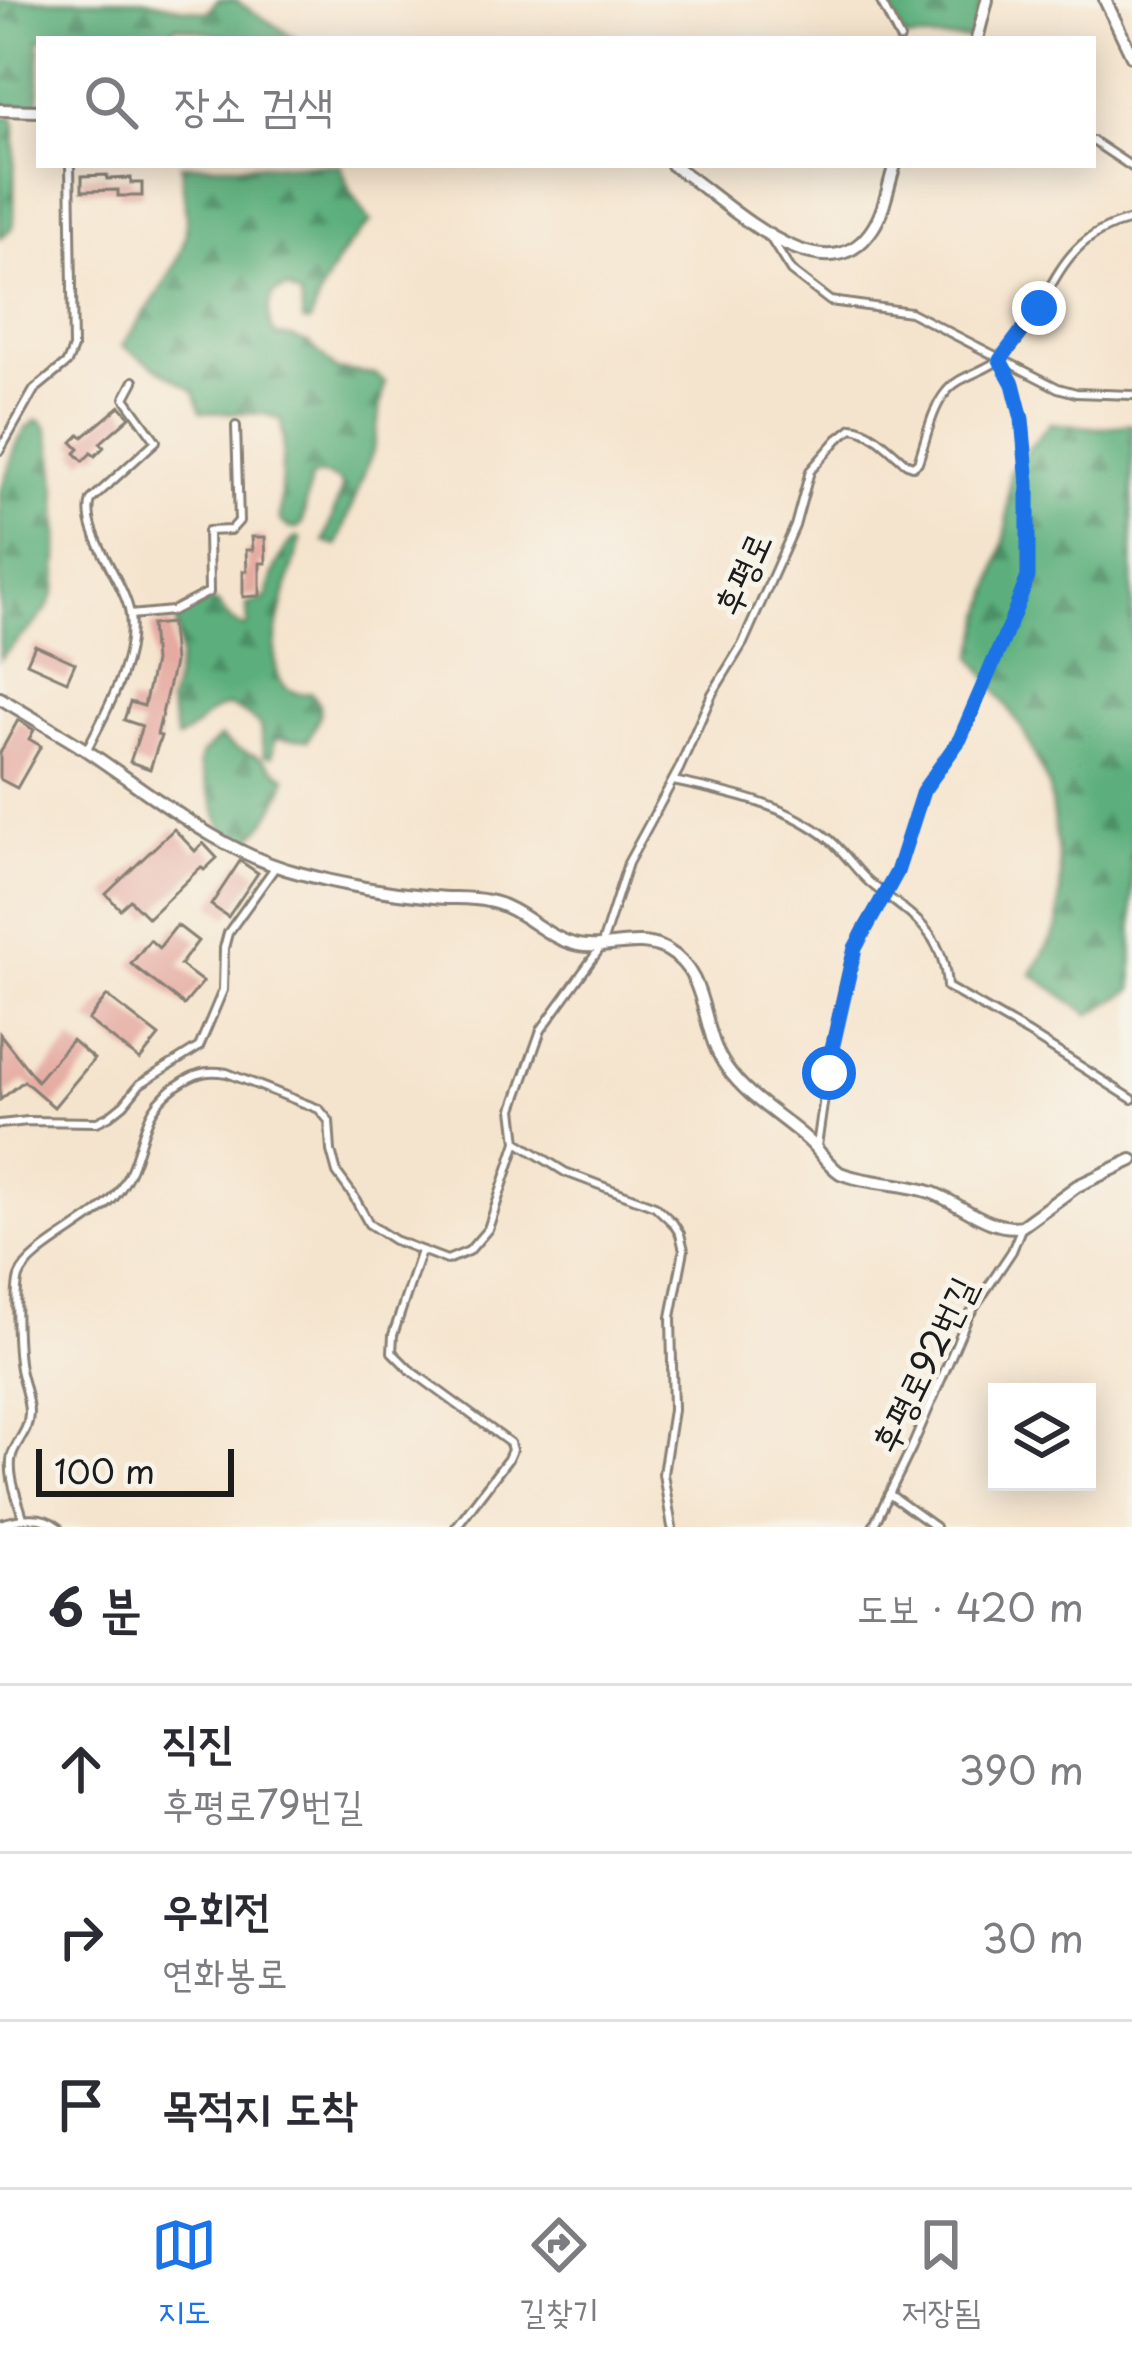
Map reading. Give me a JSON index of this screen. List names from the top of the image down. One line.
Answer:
{"streets":{"lane":["후평로","후평로92번길"]},"scale_bar":"100 m","page":{"search":"장소 검색","scale":"100 m","heading":["6 분","도보 · 420 m"],"list":[["직진","후평로79번길","390 m"],["우회전","연화봉로","30 m"],"목적지 도착"],"nav":["지도","길찾기","저장됨"]}}
